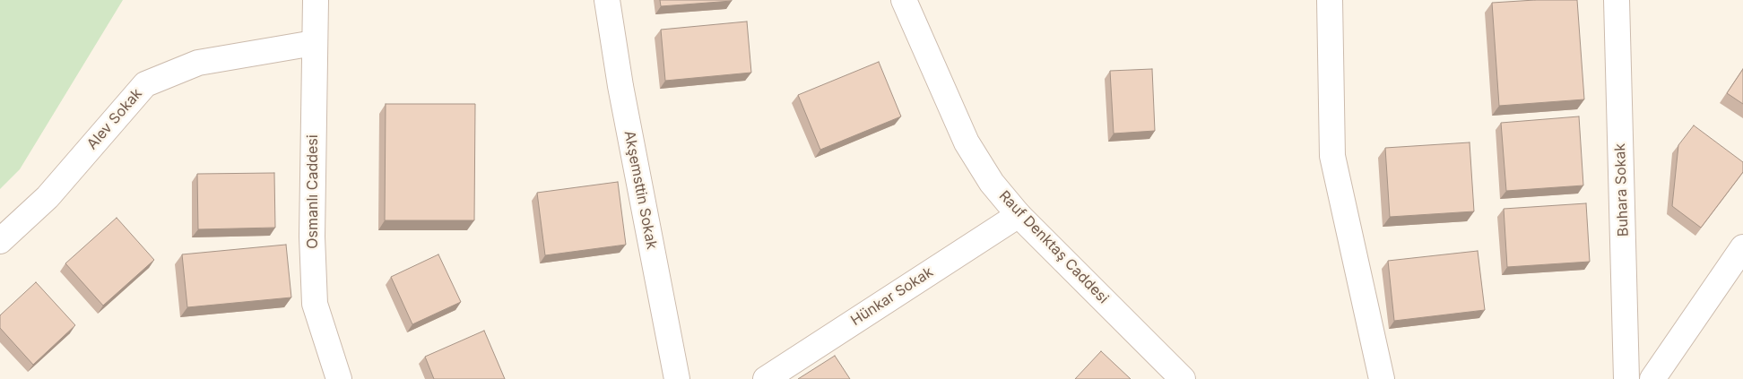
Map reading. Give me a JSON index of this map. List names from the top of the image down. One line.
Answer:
{"streets":{"street":["Alev Sokak","Akşemsttin Sokak","Buhara Sokak","Osmanlı Caddesi","Rauf Denktaş Caddesi","Hünkar Sokak"]},"crossings":[["Alev Sokak","Osmanlı Caddesi"],["Rauf Denktaş Caddesi","Hünkar Sokak"]]}
